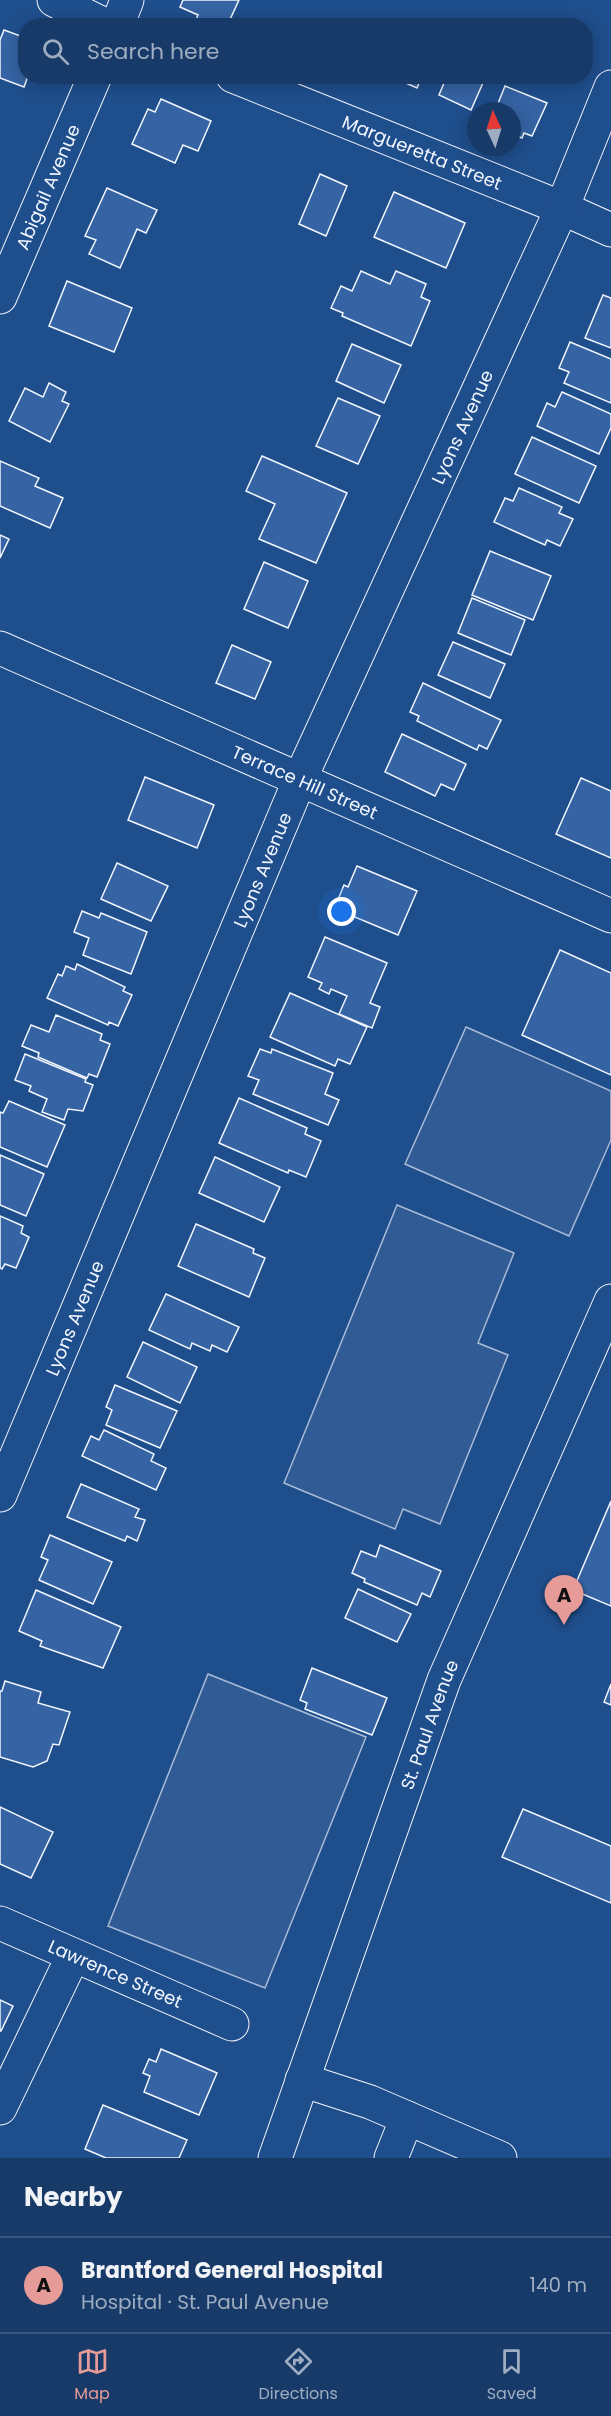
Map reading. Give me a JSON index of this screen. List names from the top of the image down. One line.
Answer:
{"streets":{"street":["Margueretta Street","Abigail Avenue","Lyons Avenue","Terrace Hill Street","St. Paul Avenue","Lawrence Street"]},"crossings":[["Margueretta Street","Lyons Avenue"],["Lyons Avenue","Terrace Hill Street"]],"north":"top","page":{"search":"Search here","pins":"A","heading":"Nearby","list":[{"mark":"A","name":"Brantford General Hospital","note":"Hospital · St. Paul Avenue","value":"140 m"}],"nav":["Map","Directions","Saved"]}}
